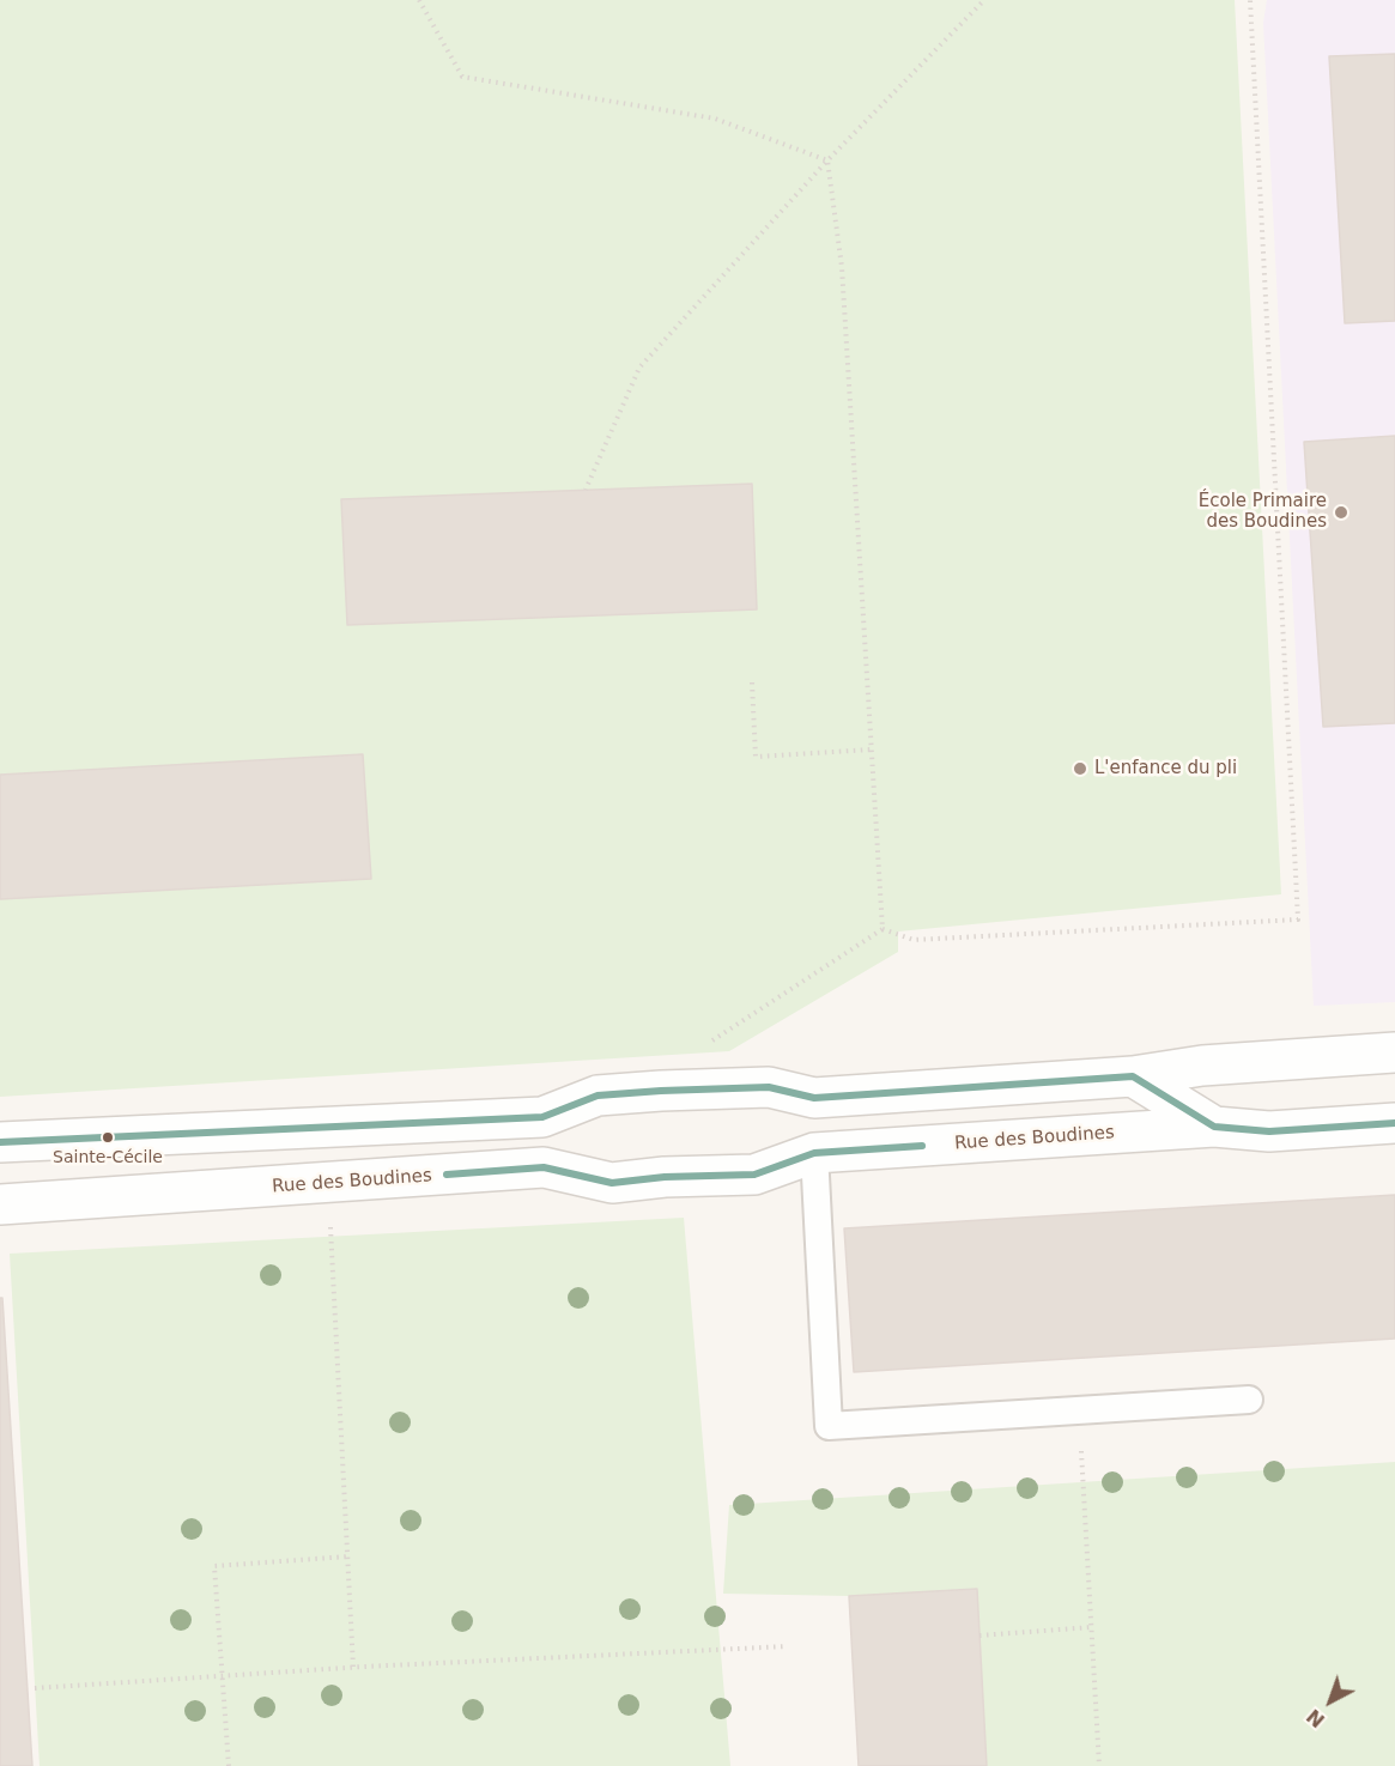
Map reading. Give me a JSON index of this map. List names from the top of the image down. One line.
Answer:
{"streets":{"street":["Rue des Boudines"]},"places":["École Primaire des Boudines","L'enfance du pli","Sainte-Cécile"],"north":"bottom left"}
